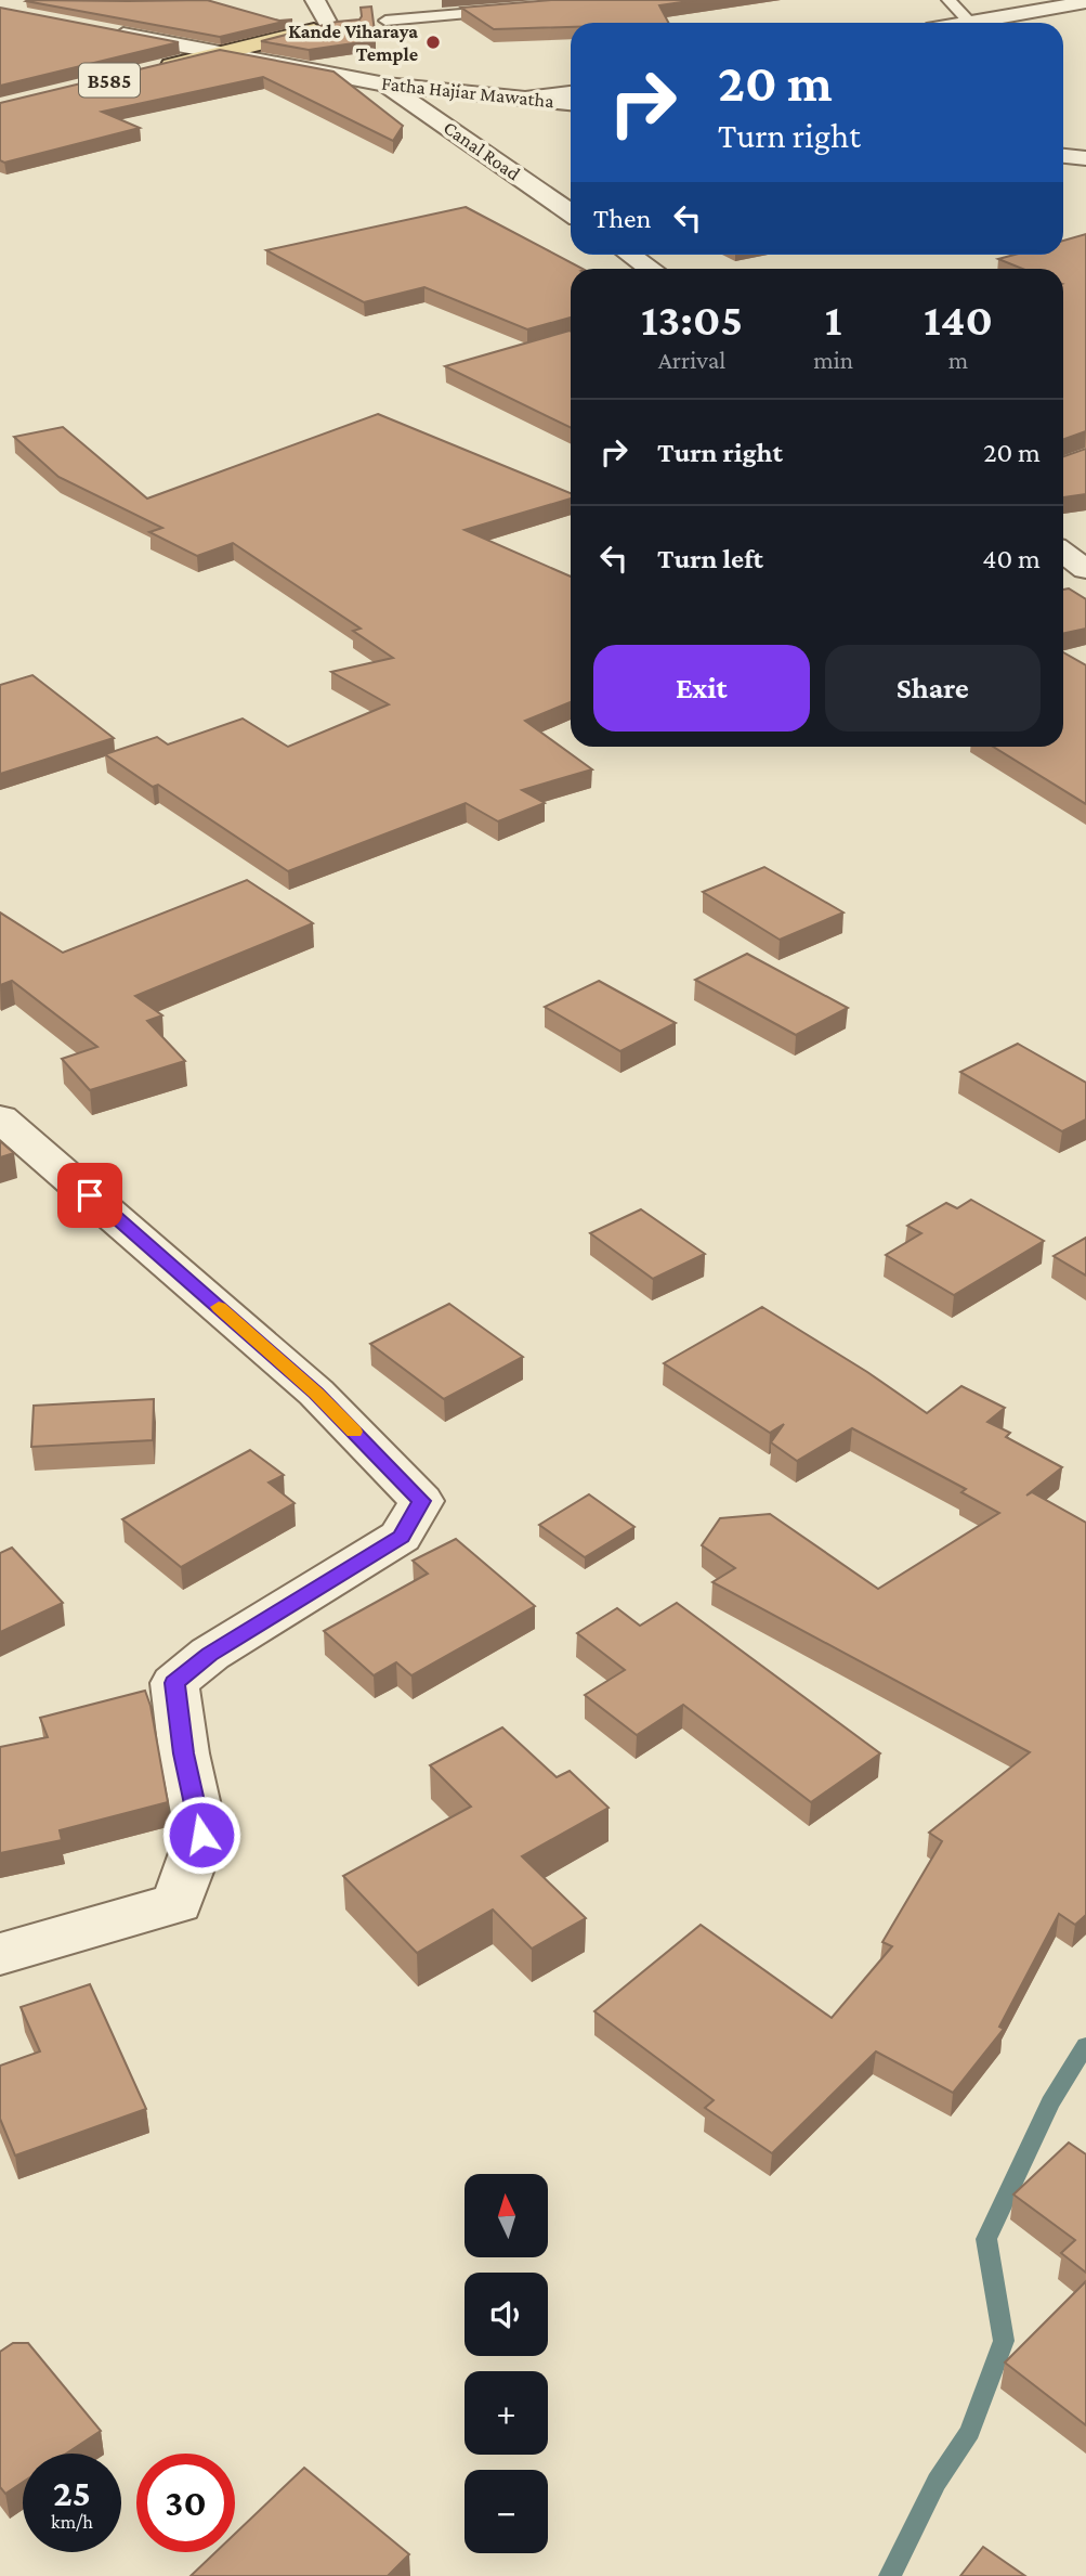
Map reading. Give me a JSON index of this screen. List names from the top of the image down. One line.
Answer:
{"streets":{"main road":["B585"],"street":["Fatha Hajiar Mawatha","Canal Road"]},"crossings":[["B585","Fatha Hajiar Mawatha"],["Fatha Hajiar Mawatha","Canal Road"]],"places":["Kande Viharaya Temple"],"north":"top","page":{"turn":["20 m","Turn right"],"then":"Then","eta":["13:05","Arrival","1","min","140","m"],"list":[{"name":"Turn right","value":"20 m"},{"name":"Turn left","value":"40 m"}],"buttons":["Exit","Share"],"map_buttons":["+","−"],"speed":"25 km/h","limit":"30"}}
